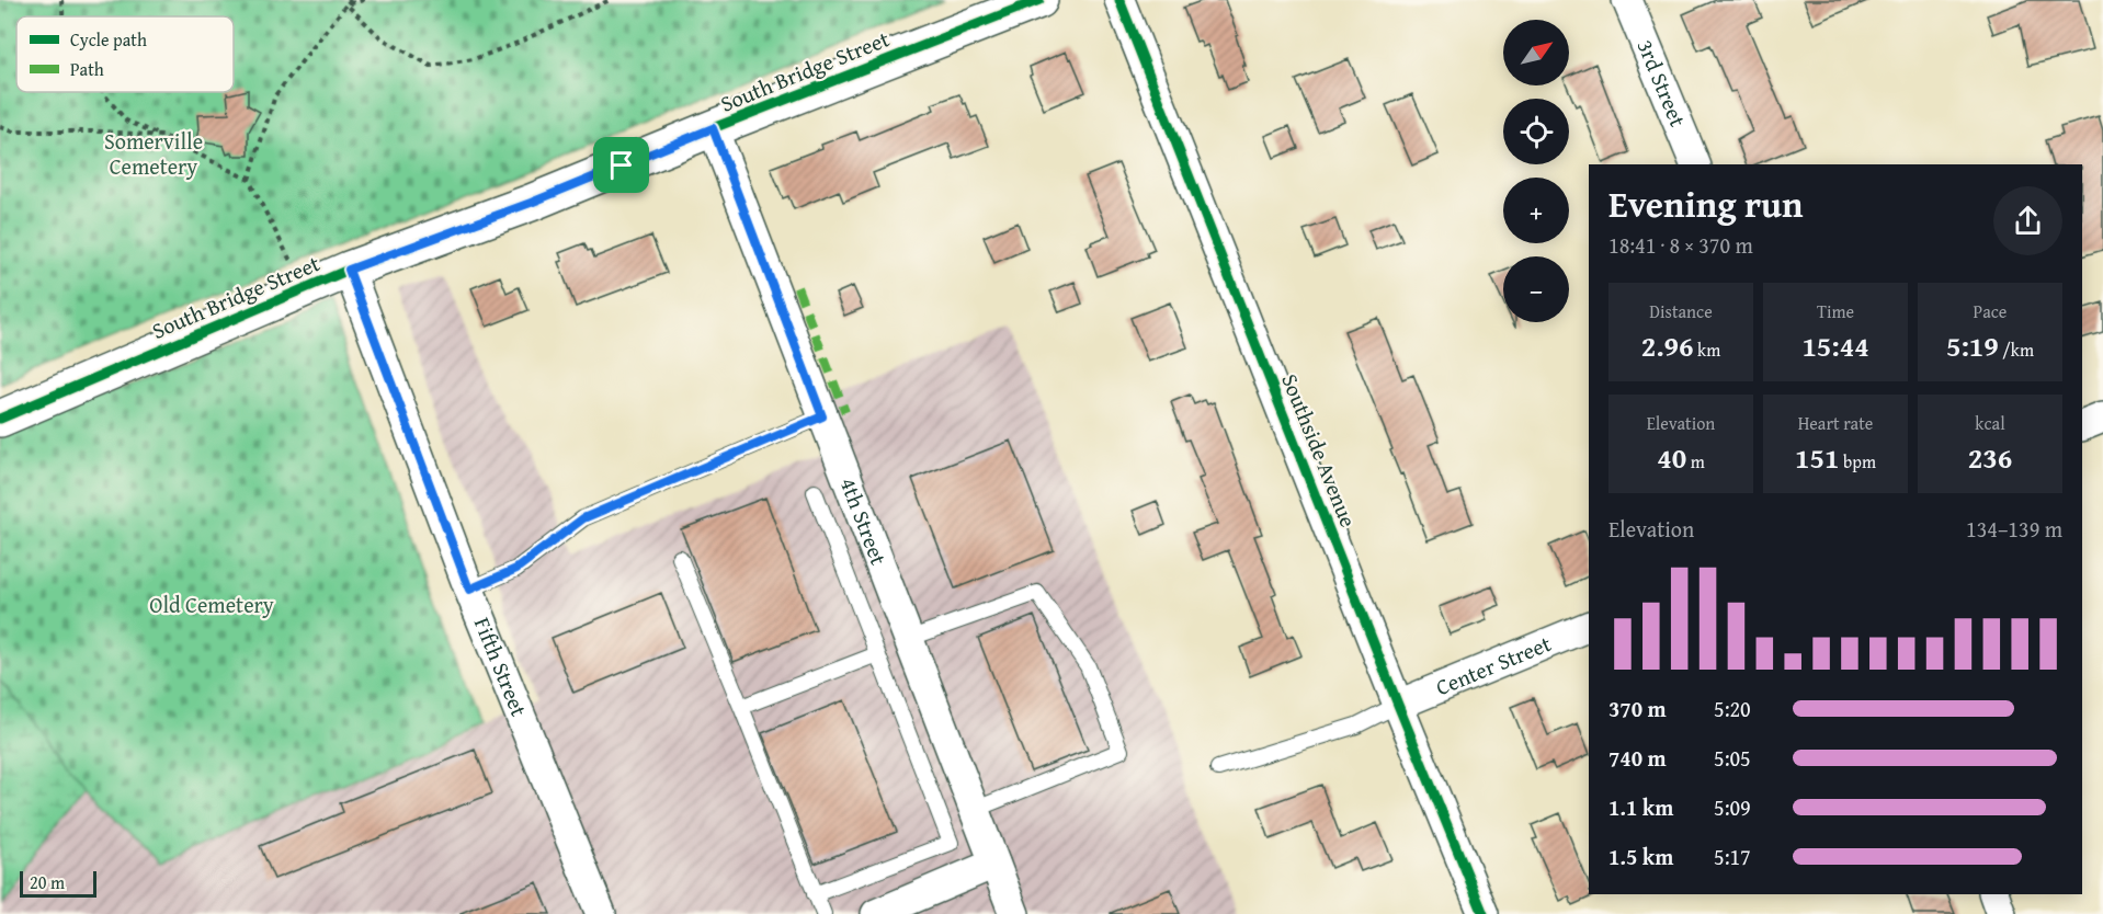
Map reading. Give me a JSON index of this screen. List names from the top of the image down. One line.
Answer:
{"streets":{"street":["South Bridge Street","3rd Street","Southside Avenue","4th Street","Center Street","Fifth Street"]},"crossings":[["South Bridge Street","4th Street"],["South Bridge Street","Fifth Street"],["Southside Avenue","Center Street"]],"parks":["Somerville Cemetery","Old Cemetery"],"legend":["Cycle path","Path"],"scale_bar":"20 m","north":"top right","page":{"map_buttons":["+","−"],"heading":["Evening run","18:41 · 8 × 370 m"],"stats":[["Distance","2.96 km"],["Time","15:44"],["Pace","5:19 /km"],["Elevation","40 m"],["Heart rate","151 bpm"],["kcal","236"]],"chart":["Elevation","134–139 m"],"list":[{"name":"370 m","note":"5:20"},{"name":"740 m","note":"5:05"},{"name":"1.1 km","note":"5:09"},{"name":"1.5 km","note":"5:17"}],"scale":"20 m"}}
